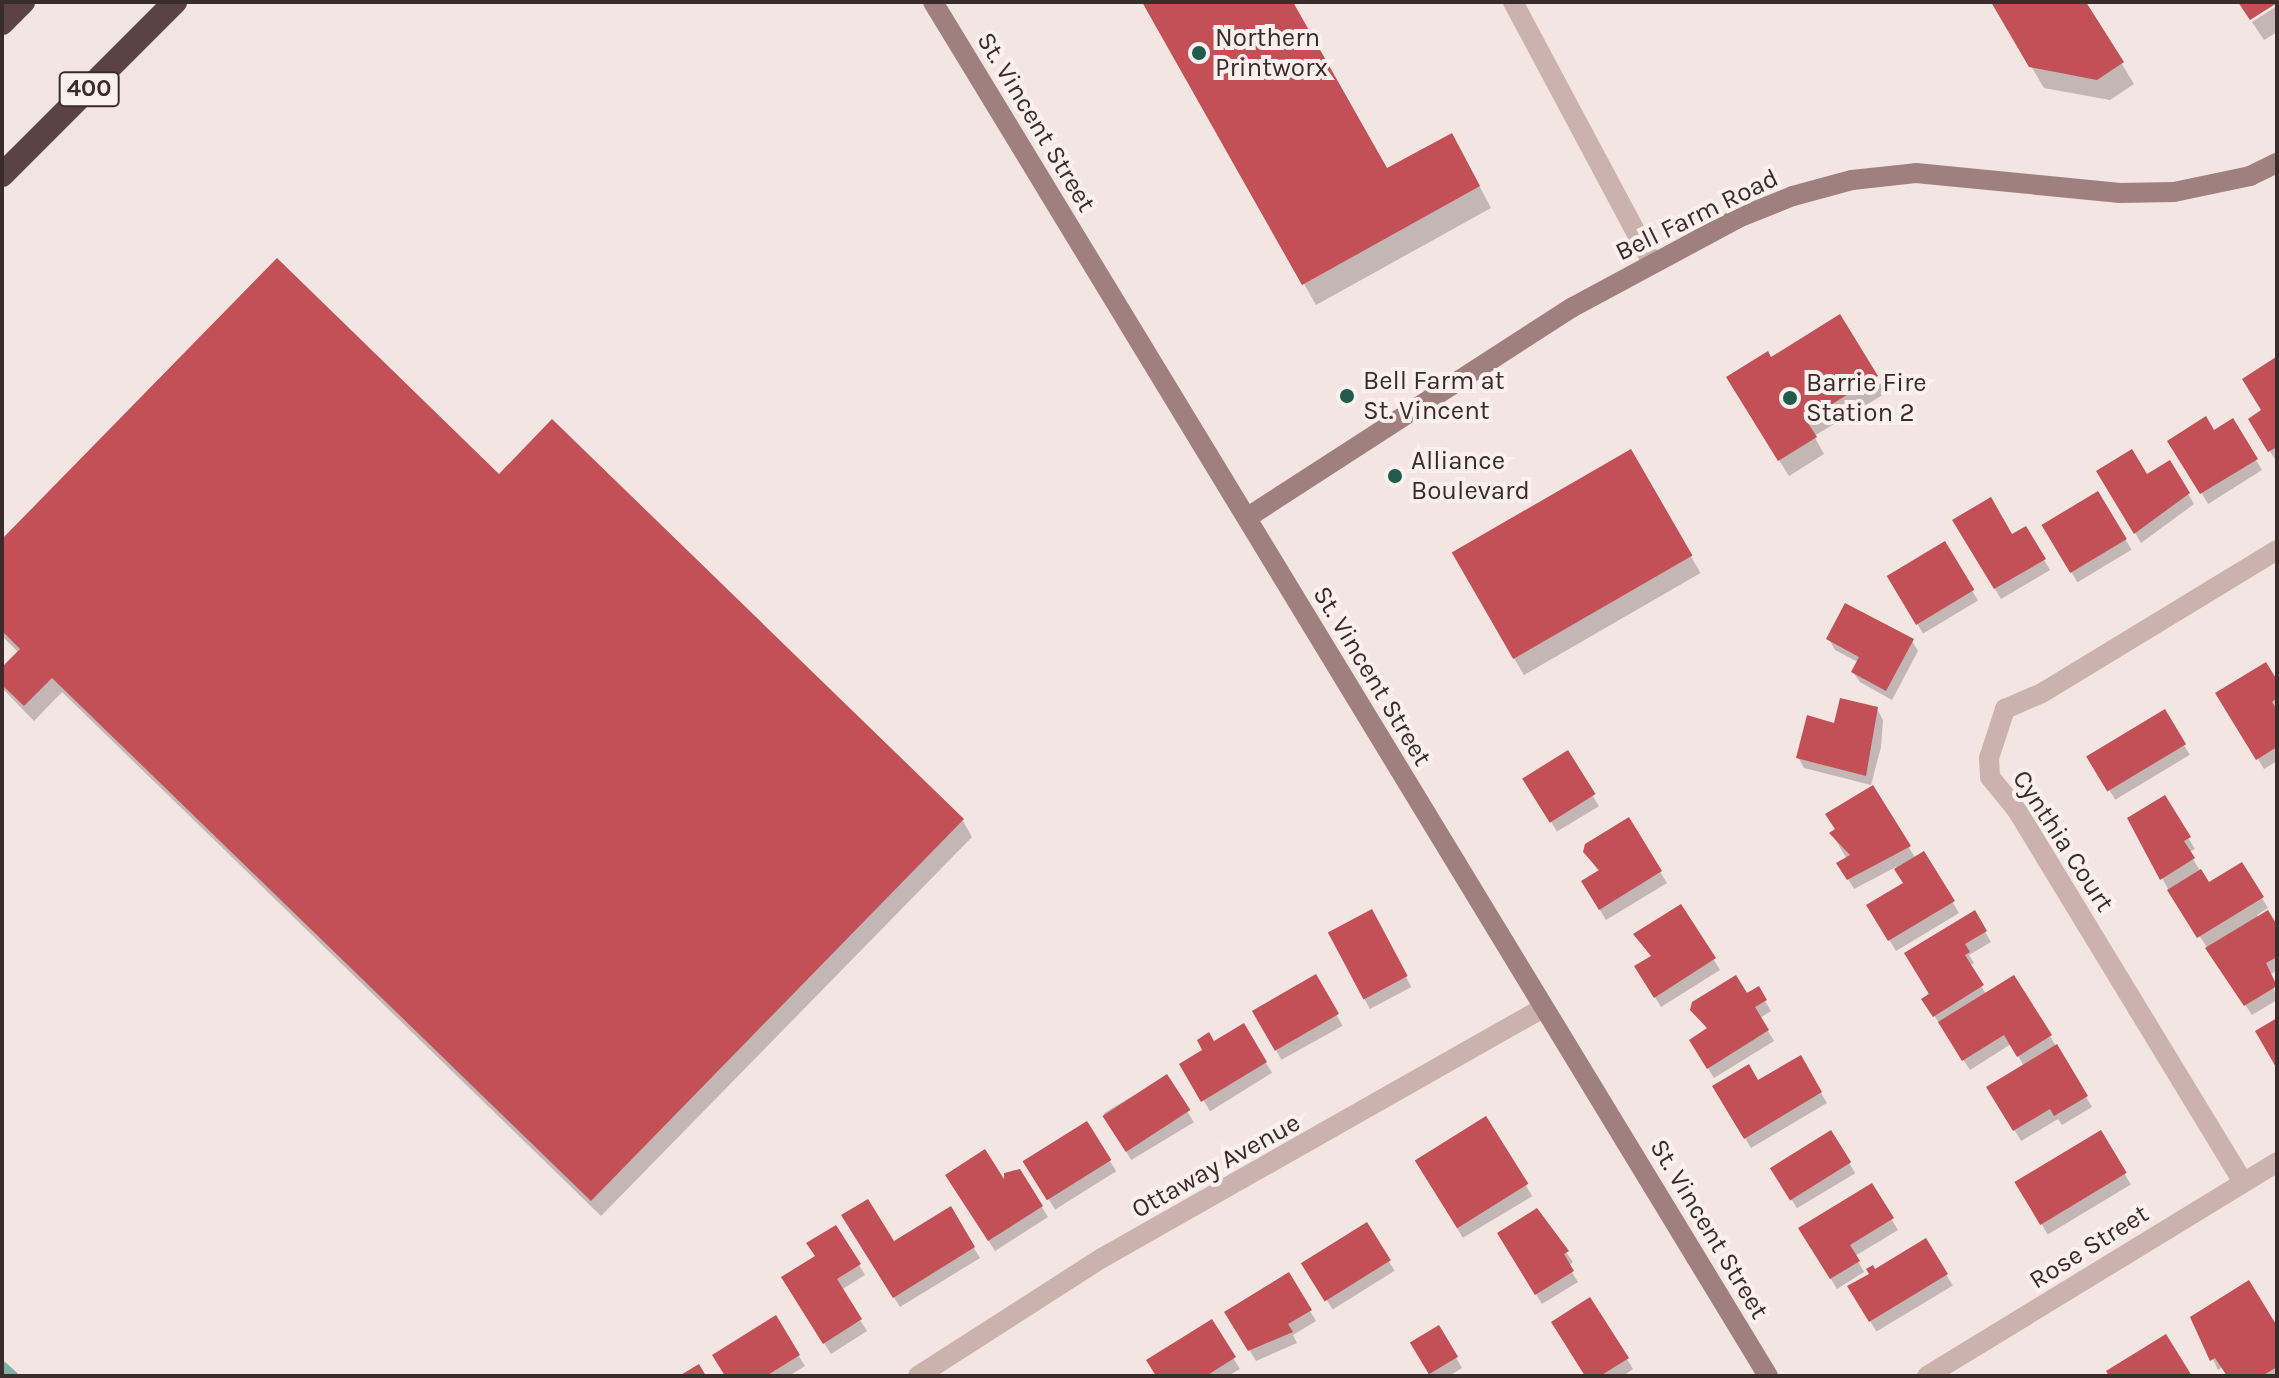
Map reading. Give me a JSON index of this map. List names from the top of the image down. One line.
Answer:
{"streets":{"highway":["400"],"main road":["St. Vincent Street","Bell Farm Road"],"street":["Cynthia Court","Ottaway Avenue","Rose Street"]},"crossings":[["St. Vincent Street","Bell Farm Road"],["St. Vincent Street","Ottaway Avenue"],["Cynthia Court","Rose Street"]],"places":["Northern Printworx","Bell Farm at St. Vincent","Barrie Fire Station 2","Alliance Boulevard"]}
